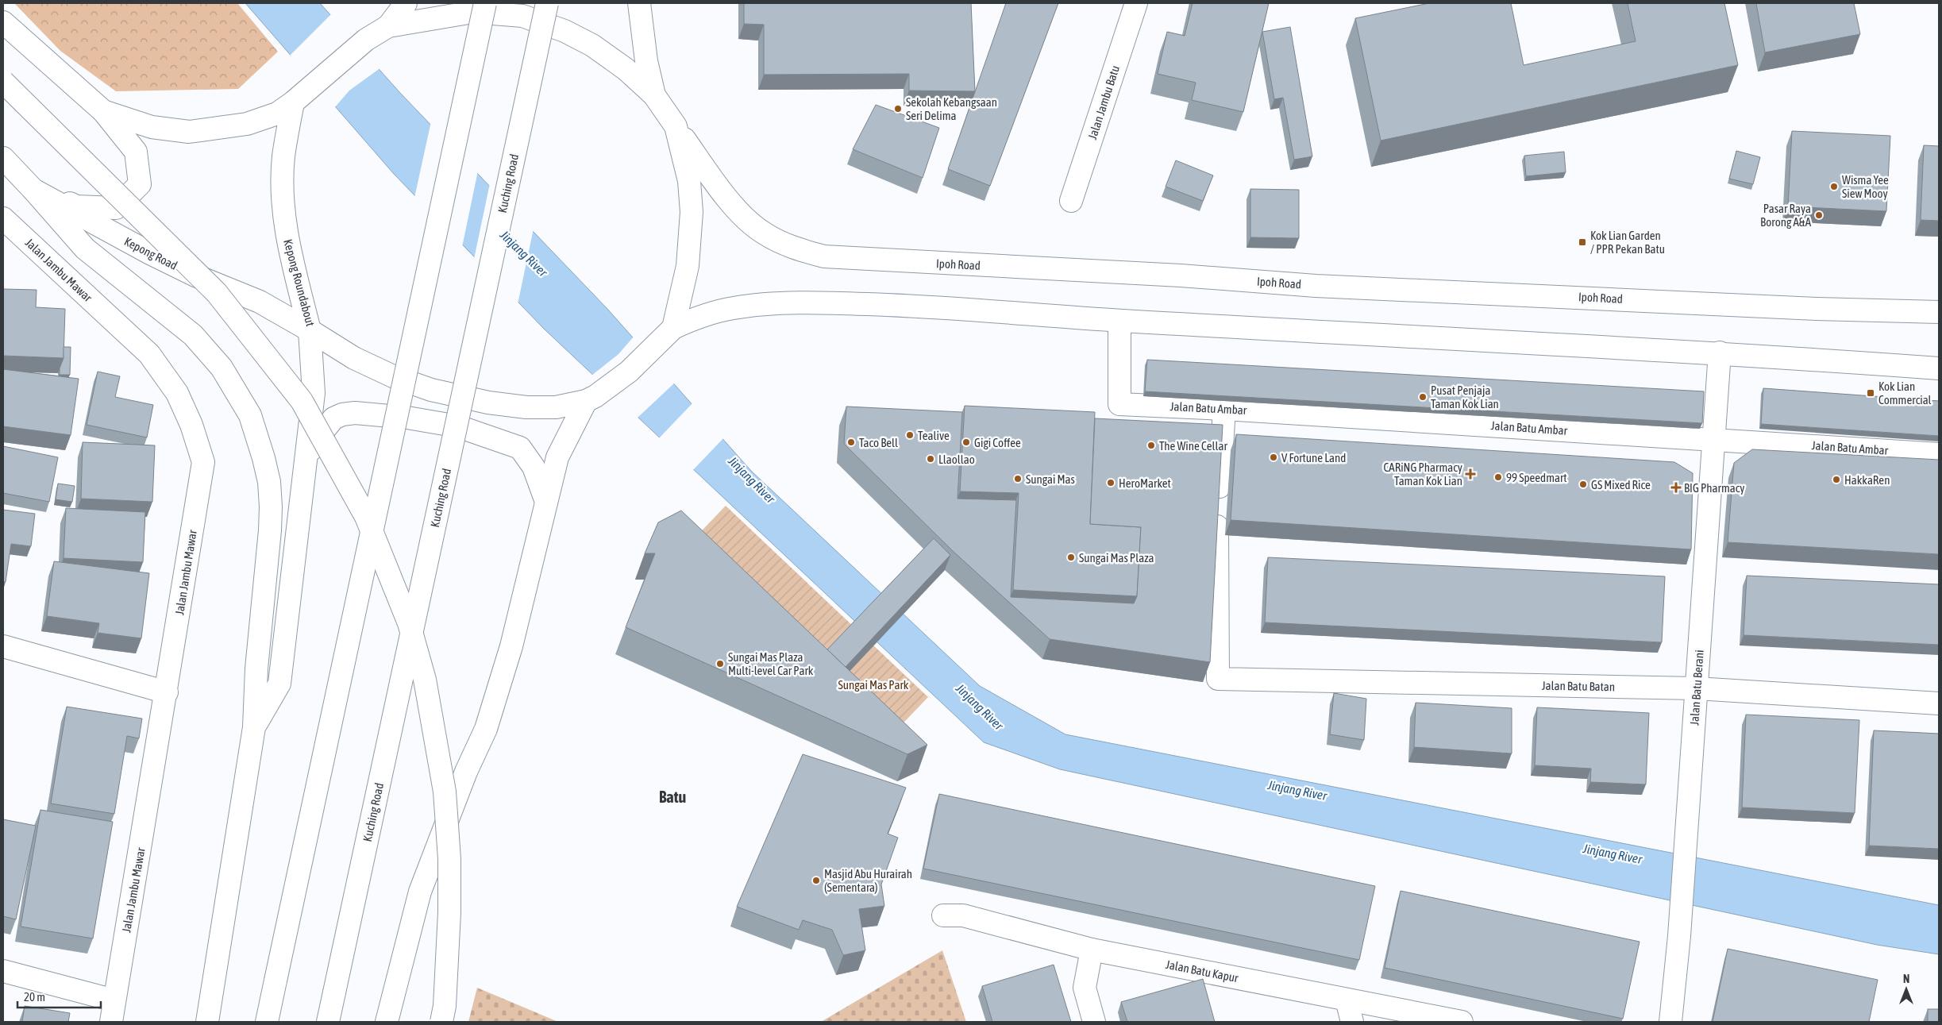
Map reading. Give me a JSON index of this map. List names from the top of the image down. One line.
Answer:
{"streets":{"main road":["Jalan Jambu Batu","Kuching Road","Kepong Road","Ipoh Road","Jalan Jambu Mawar","Kepong Roundabout","Jalan Batu Ambar","Jalan Batu Batan","Jalan Batu Berani","Jalan Batu Kapur"]},"crossings":[["Kepong Road","Kepong Roundabout"],["Jalan Batu Ambar","Jalan Batu Batan"],["Jalan Batu Ambar","Jalan Batu Berani"],["Jalan Batu Batan","Jalan Batu Berani"]],"districts":["Batu"],"water":["Jinjang River"],"parks":["Sungai Mas Park"],"places":{"other":["Sekolah Kebangsaan Seri Delima","Wisma Yee Siew Mooy","Pasar Raya Borong A&A","Pusat Penjaja Taman Kok Lian","Tealive","Taco Bell","Gigi Coffee","The Wine Cellar","V Fortune Land","Llaollao","99 Speedmart","Sungai Mas","HakkaRen","HeroMarket","GS Mixed Rice","Sungai Mas Plaza","Sungai Mas Plaza Multi-level Car Park","Masjid Abu Hurairah (Sementara)"],"transit":["Kok Lian Garden / PPR Pekan Batu","Kok Lian Commercial"],"health":["CARiNG Pharmacy Taman Kok Lian","BIG Pharmacy"]},"scale_bar":"20 m","north":"top"}
